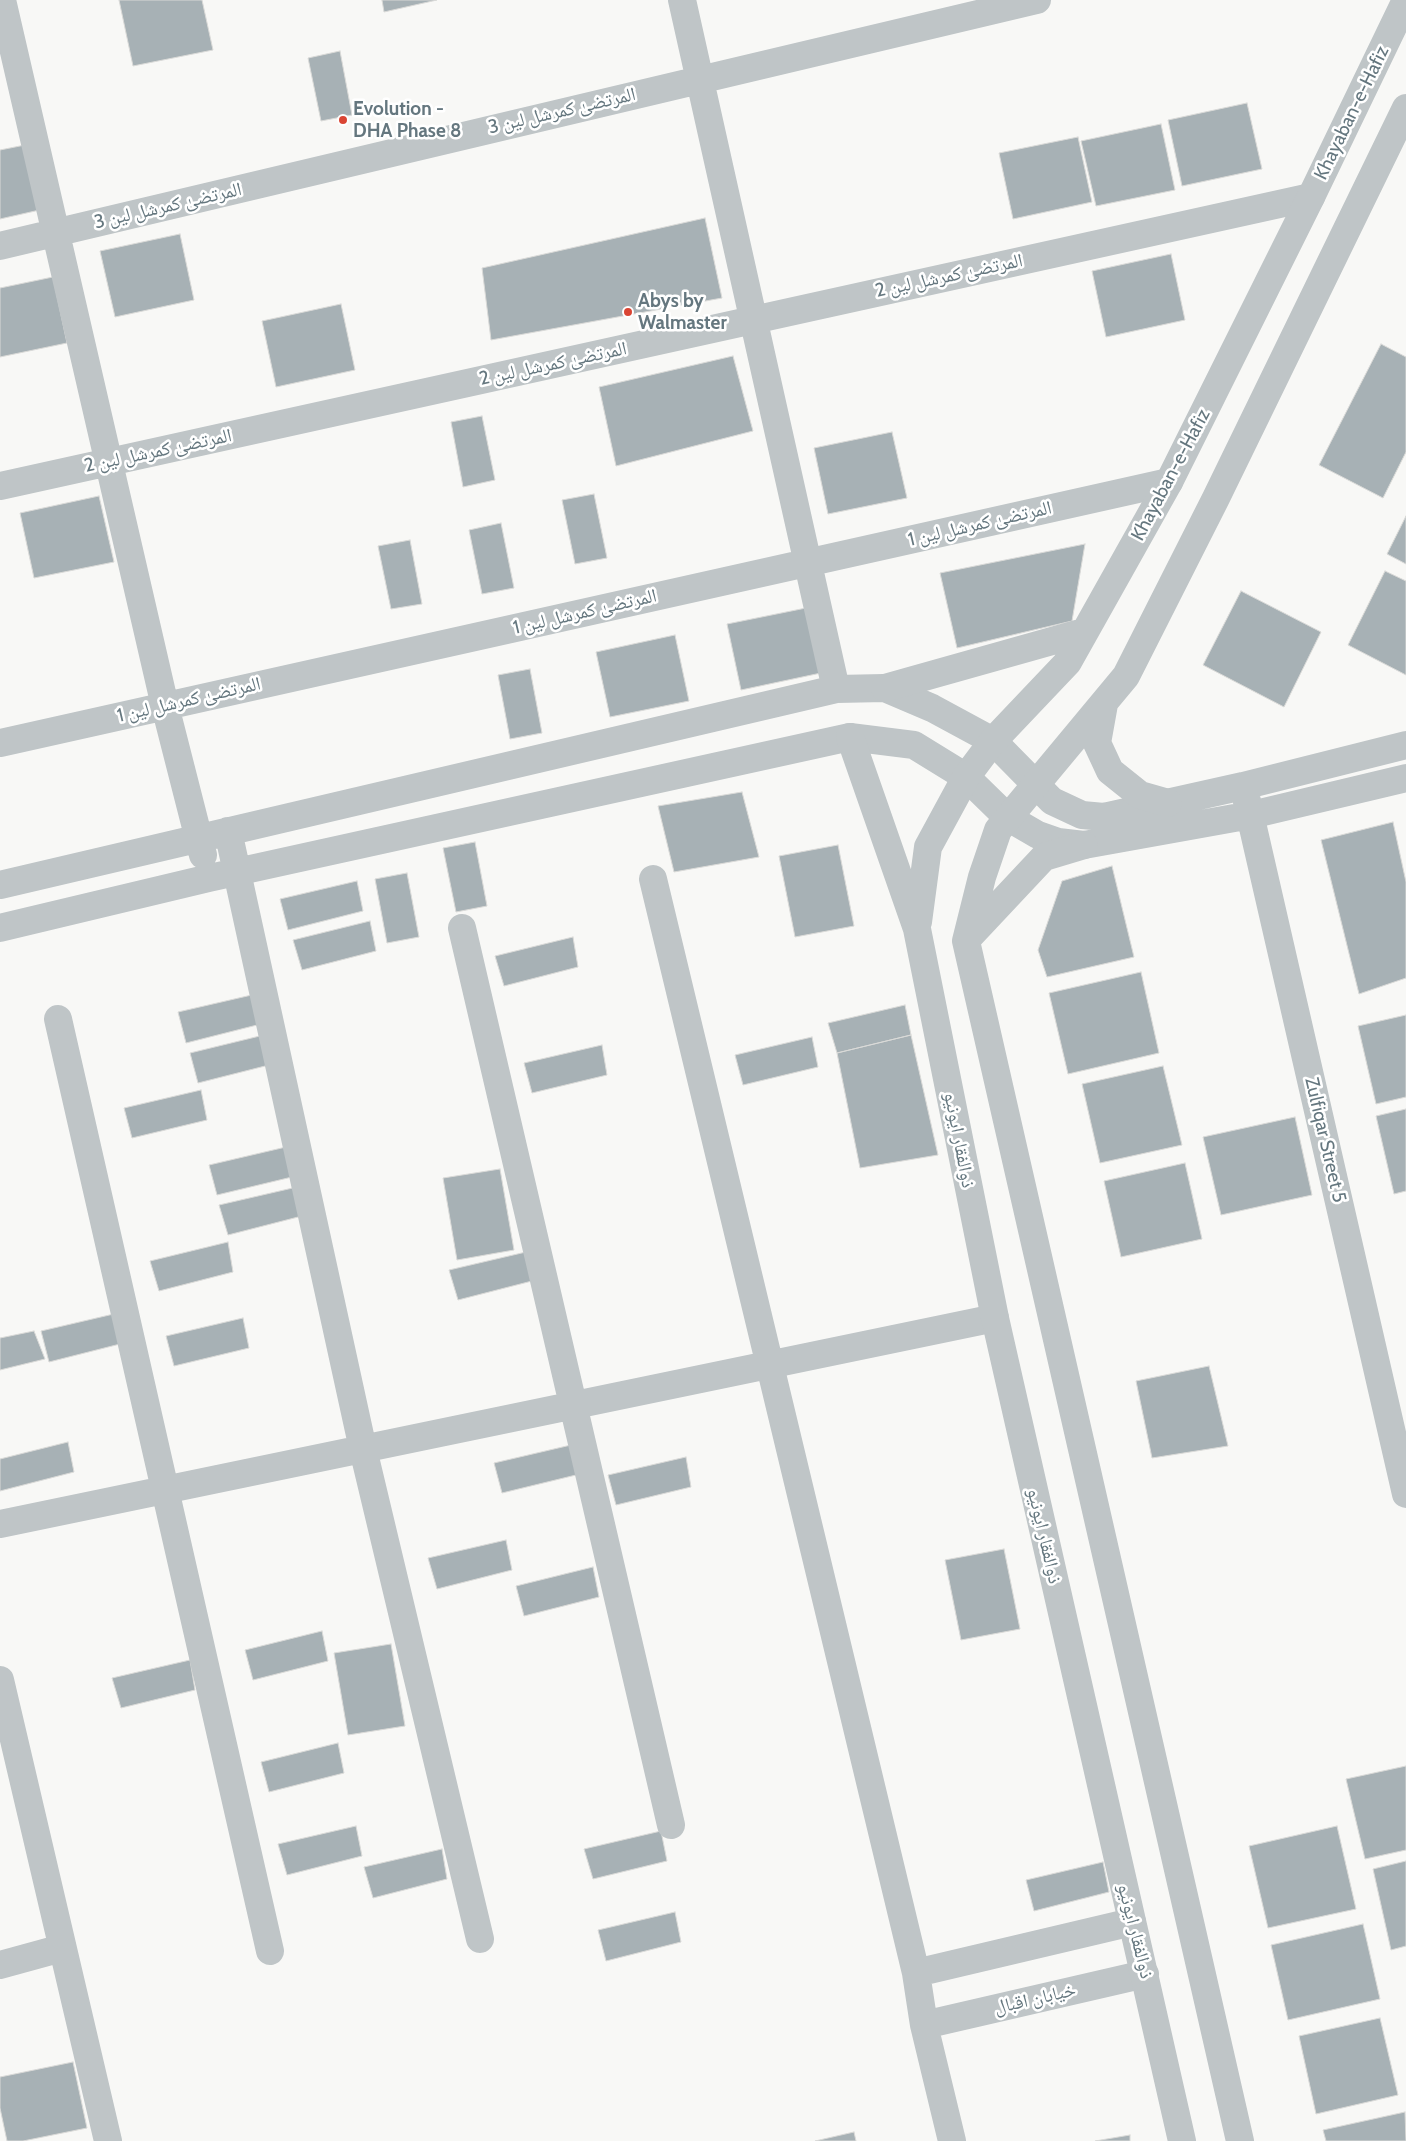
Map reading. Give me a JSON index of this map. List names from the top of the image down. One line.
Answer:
{"streets":{"street":["المرتضیٰ کمرشل لین 3","Khayaban-e-Hafiz","المرتضیٰ کمرشل لین 2","المرتضیٰ کمرشل لین 1","ذوالفقار ایونیو","Zulfiqar Street 5","خیابان اقبال"]},"crossings":[["Khayaban-e-Hafiz","المرتضیٰ کمرشل لین 2"],["Khayaban-e-Hafiz","المرتضیٰ کمرشل لین 1"],["Khayaban-e-Hafiz","ذوالفقار ایونیو"],["ذوالفقار ایونیو","خیابان اقبال"]],"places":["Evolution - DHA Phase 8","Abys by Walmaster"]}
